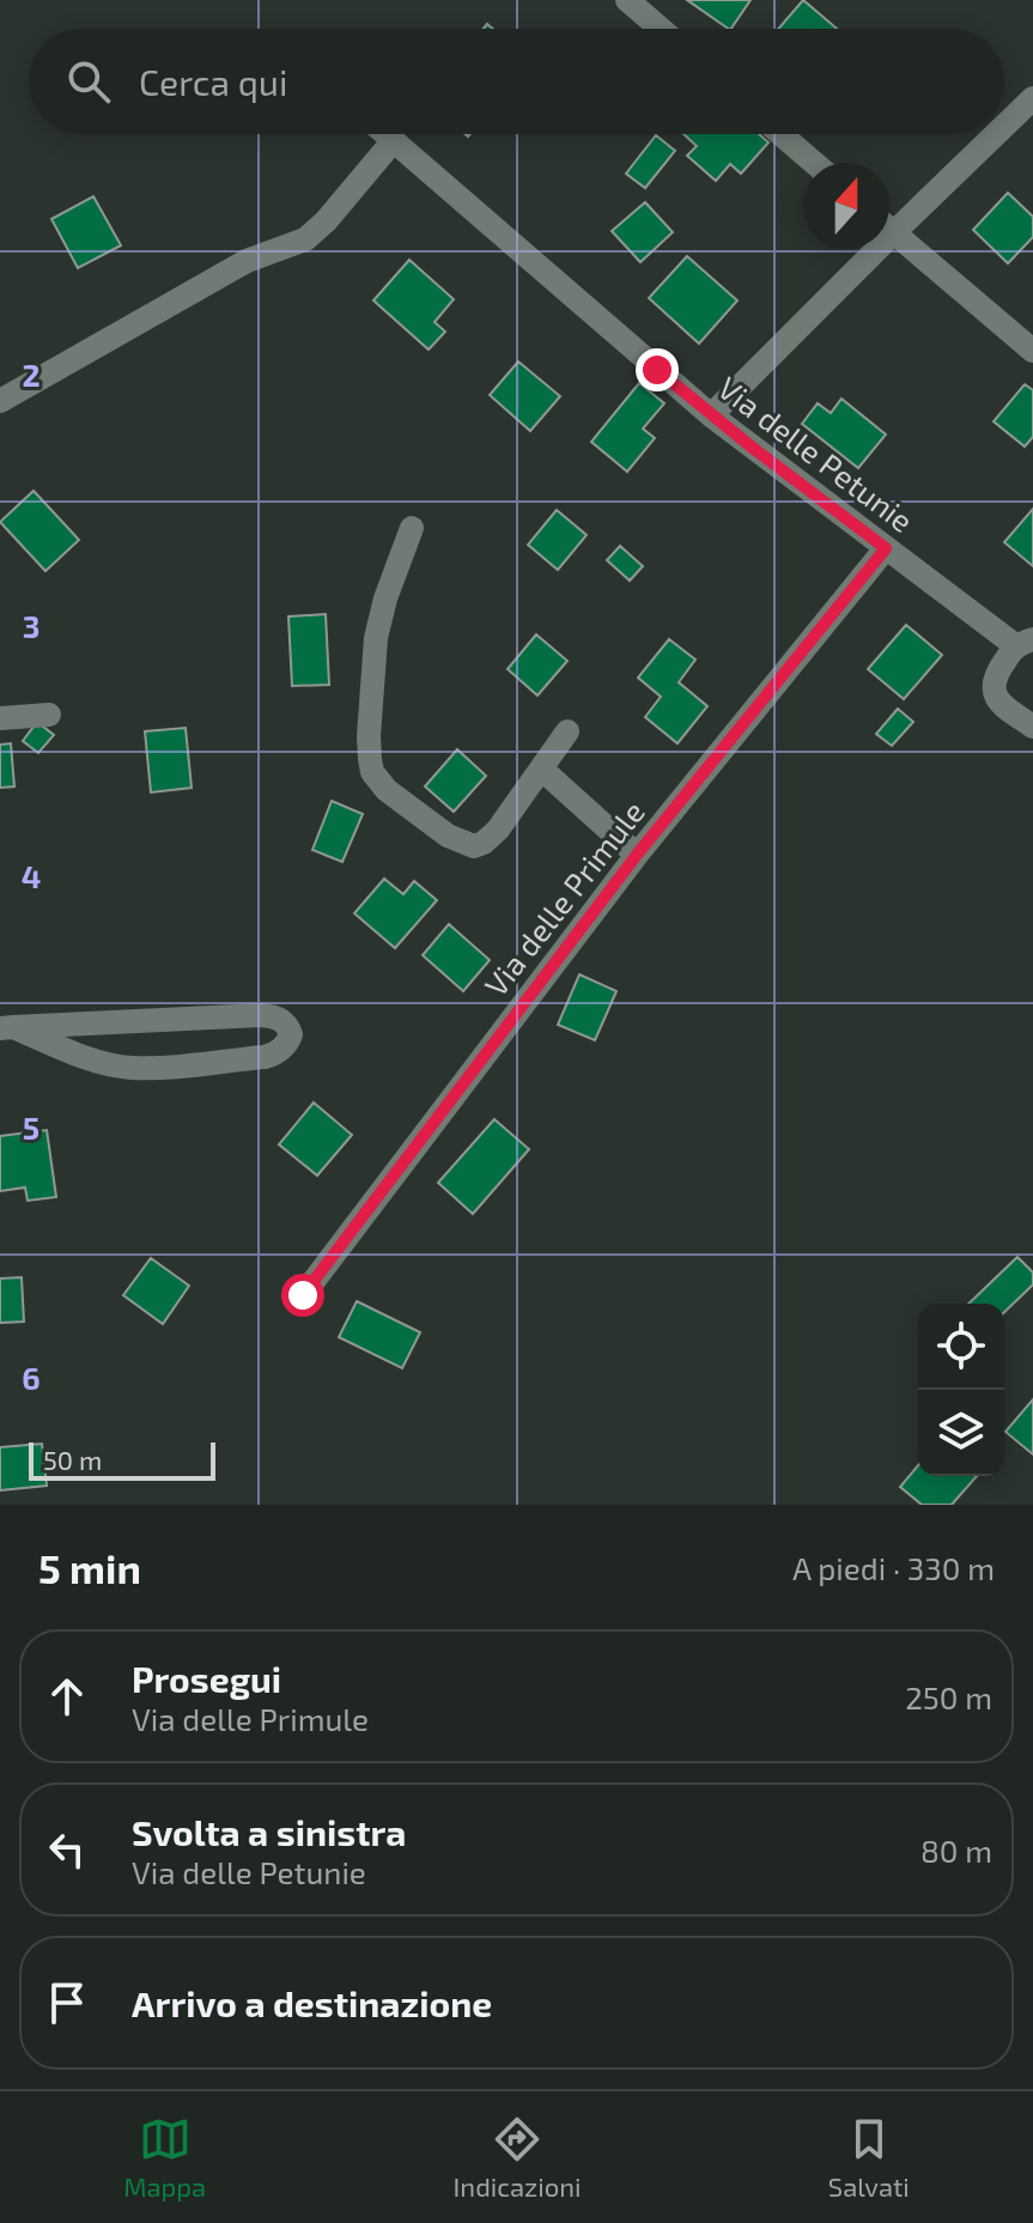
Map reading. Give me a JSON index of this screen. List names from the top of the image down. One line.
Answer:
{"streets":{"street":["Via delle Petunie","Via delle Primule"]},"crossings":[["Via delle Petunie","Via delle Primule"]],"scale_bar":"50 m","north":"top","page":{"search":"Cerca qui","scale":"50 m","heading":["5 min","A piedi · 330 m"],"list":[["Prosegui","Via delle Primule","250 m"],["Svolta a sinistra","Via delle Petunie","80 m"],"Arrivo a destinazione"],"nav":["Mappa","Indicazioni","Salvati"]},"grid":{"rows":["2","3","4","5","6"]}}
